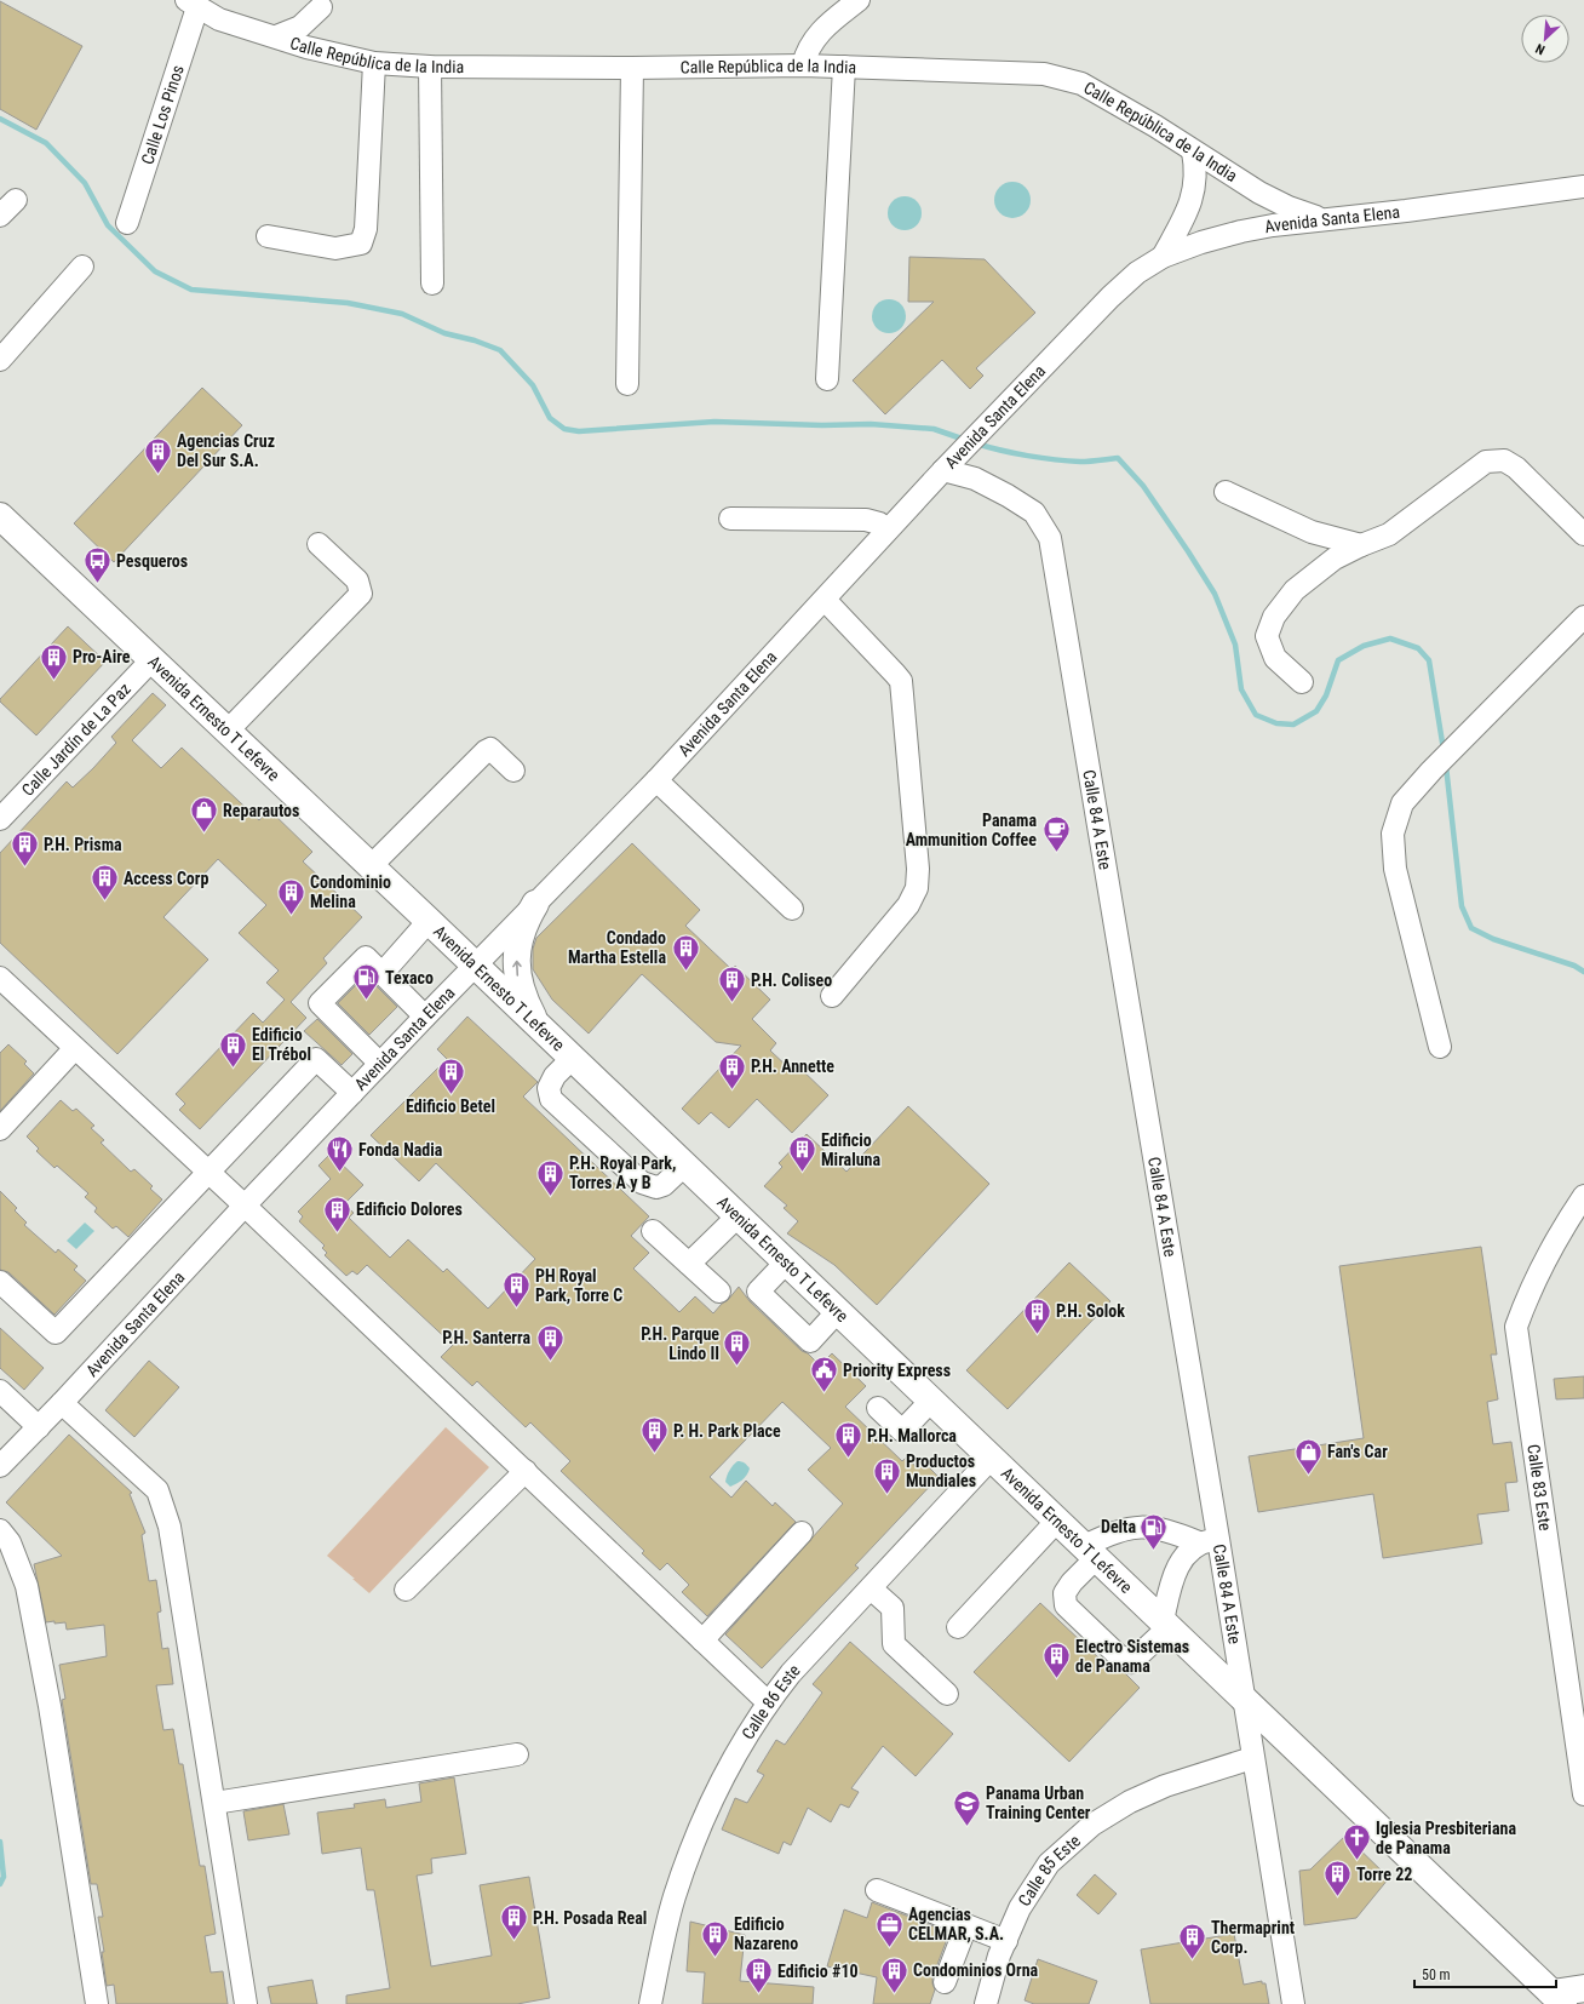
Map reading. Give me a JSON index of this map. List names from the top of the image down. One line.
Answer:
{"streets":{"main road":["Avenida Ernesto T Lefevre"],"street":["Calle República de la India","Calle Los Pinos","Avenida Santa Elena","Calle Jardín de La Paz","Calle 84 A Este","Calle 83 Este","Calle 86 Este","Calle 85 Este"]},"crossings":[["Calle República de la India","Calle Los Pinos"],["Calle República de la India","Avenida Santa Elena"],["Avenida Santa Elena","Avenida Ernesto T Lefevre"],["Avenida Santa Elena","Calle 84 A Este"],["Avenida Ernesto T Lefevre","Calle Jardín de La Paz"],["Avenida Ernesto T Lefevre","Calle 84 A Este"],["Avenida Ernesto T Lefevre","Calle 86 Este"],["Calle 84 A Este","Calle 85 Este"]],"places":{"building":["Agencias Cruz Del Sur S.A.","Pro-Aire","P.H. Prisma","Access Corp","Condominio Melina","Condado Martha Estella","P.H. Coliseo","Edificio El Trébol","P.H. Annette","Edificio Betel","Edificio Miraluna","P.H. Royal Park, Torres A y B","Edificio Dolores","PH Royal Park, Torre C","P.H. Solok","P.H. Santerra","P.H. Parque Lindo II","P. H. Park Place","P.H. Mallorca","Productos Mundiales","Electro Sistemas de Panama","Torre 22","P.H. Posada Real","Edificio Nazareno","Thermaprint Corp.","Condominios Orna","Edificio #10"],"bus stop":["Pesqueros"],"shop":["Reparautos","Fan's Car"],"cafe":["Panama Ammunition Coffee"],"fuel station":["Texaco","Delta"],"restaurant":["Fonda Nadia"],"public building":["Priority Express"],"school or university":["Panama Urban Training Center"],"church":["Iglesia Presbiteriana de Panama"],"office":["Agencias CELMAR, S.A."]},"scale_bar":"50 m","north":"bottom left"}
